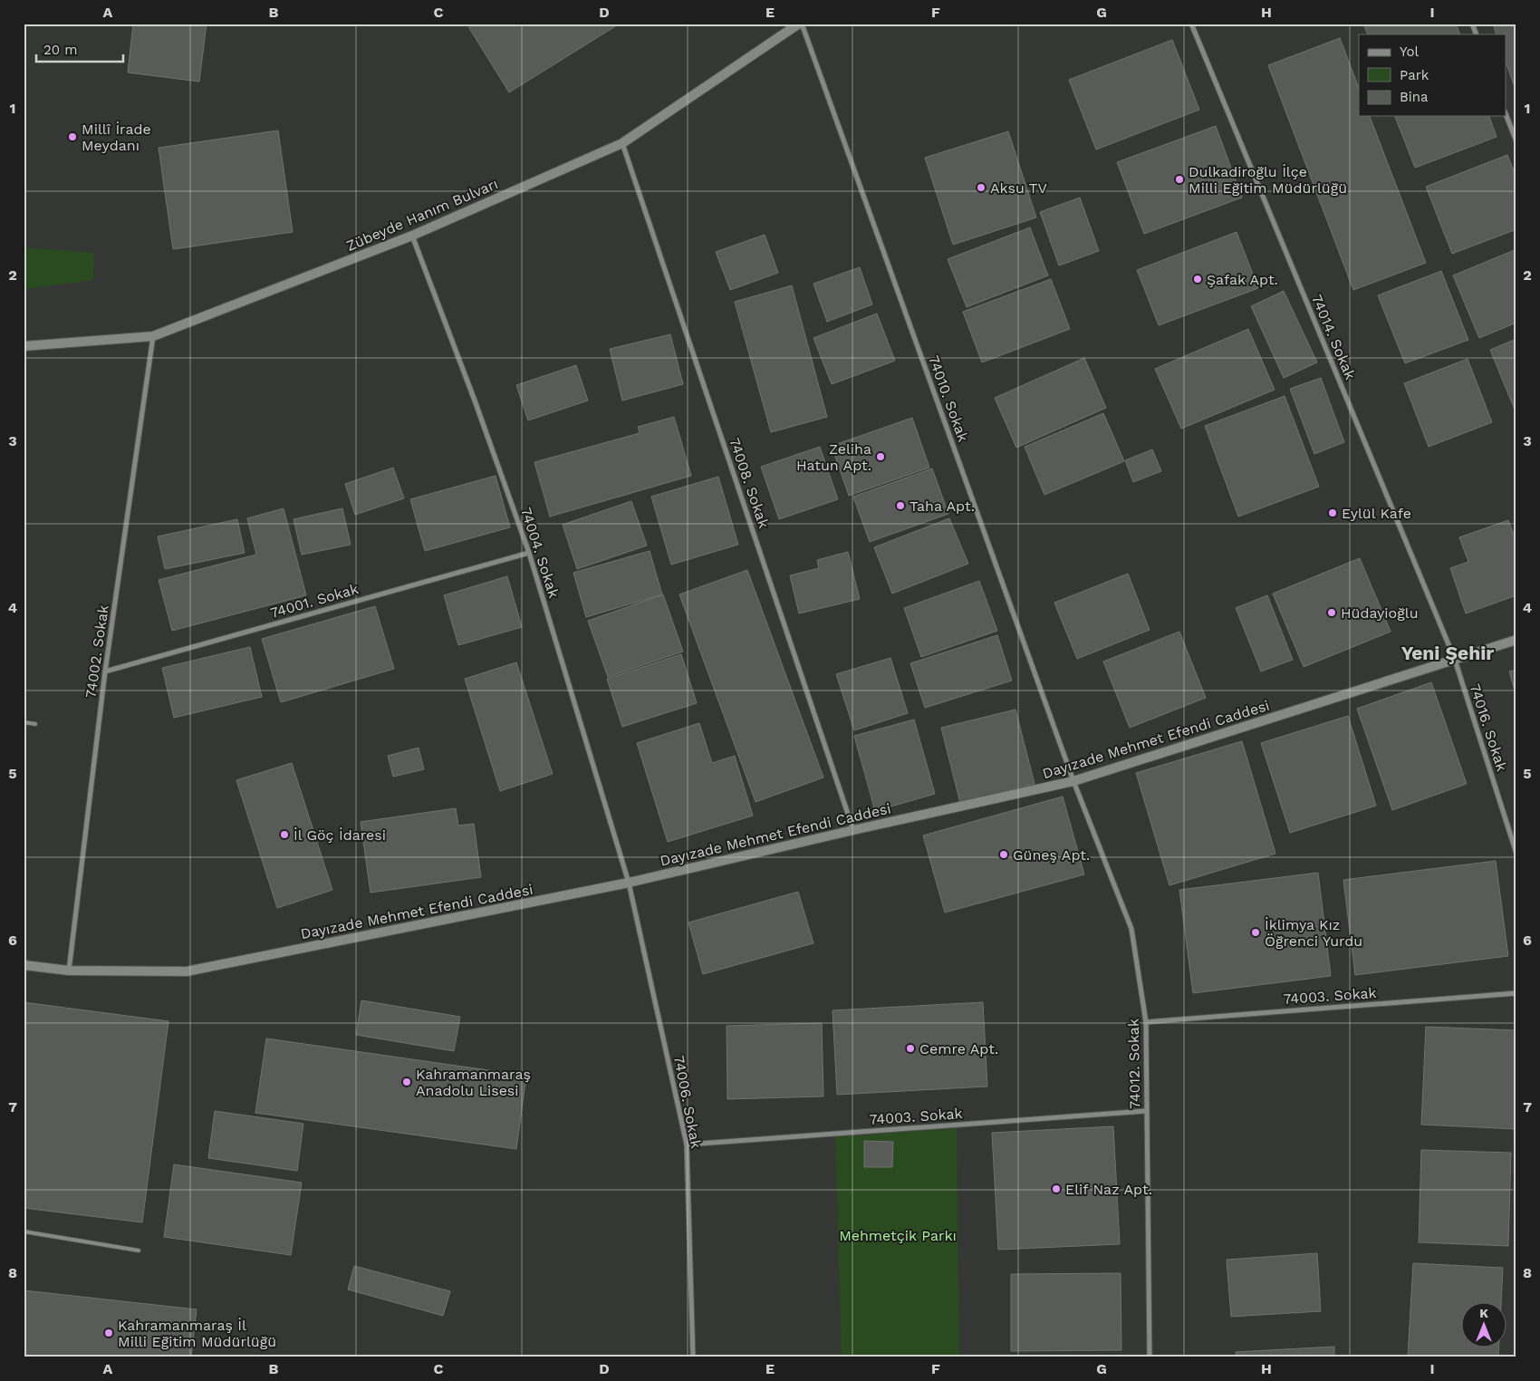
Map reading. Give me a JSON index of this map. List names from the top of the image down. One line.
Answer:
{"streets":{"street":["Zübeyde Hanım Bulvarı","74014. Sokak","74010. Sokak","74008. Sokak","74004. Sokak","74001. Sokak","74002. Sokak","74016. Sokak","Dayızade Mehmet Efendi Caddesi","74003. Sokak","74012. Sokak","74006. Sokak"]},"crossings":[["Zübeyde Hanım Bulvarı","74010. Sokak"],["Zübeyde Hanım Bulvarı","74008. Sokak"],["Zübeyde Hanım Bulvarı","74004. Sokak"],["Zübeyde Hanım Bulvarı","74002. Sokak"],["74014. Sokak","74016. Sokak"],["74014. Sokak","Dayızade Mehmet Efendi Caddesi"],["74010. Sokak","Dayızade Mehmet Efendi Caddesi"],["74010. Sokak","74012. Sokak"],["74008. Sokak","Dayızade Mehmet Efendi Caddesi"],["74004. Sokak","74001. Sokak"],["74004. Sokak","Dayızade Mehmet Efendi Caddesi"],["74004. Sokak","74006. Sokak"],["74001. Sokak","74002. Sokak"],["74002. Sokak","Dayızade Mehmet Efendi Caddesi"],["74016. Sokak","Dayızade Mehmet Efendi Caddesi"],["Dayızade Mehmet Efendi Caddesi","74012. Sokak"],["Dayızade Mehmet Efendi Caddesi","74006. Sokak"],["74003. Sokak","74012. Sokak"],["74003. Sokak","74006. Sokak"]],"districts":["Yeni Şehir"],"parks":["Mehmetçik Parkı"],"places":["Millî İrade Meydanı","Dulkadiroğlu İlçe Milli Eğitim Müdürlüğü","Aksu TV","Şafak Apt.","Zeliha Hatun Apt.","Taha Apt.","Eylül Kafe","Hüdayioğlu","İl Göç İdaresi","Güneş Apt.","İklimya Kız Öğrenci Yurdu","Cemre Apt.","Kahramanmaraş Anadolu Lisesi","Elif Naz Apt.","Kahramanmaraş İl Milli Eğitim Müdürlüğü"],"legend":["Yol","Park","Bina"],"scale_bar":"20 m","north":"top","grid":{"columns":["A","B","C","D","E","F","G","H","I"],"rows":["1","2","3","4","5","6","7","8"]}}
